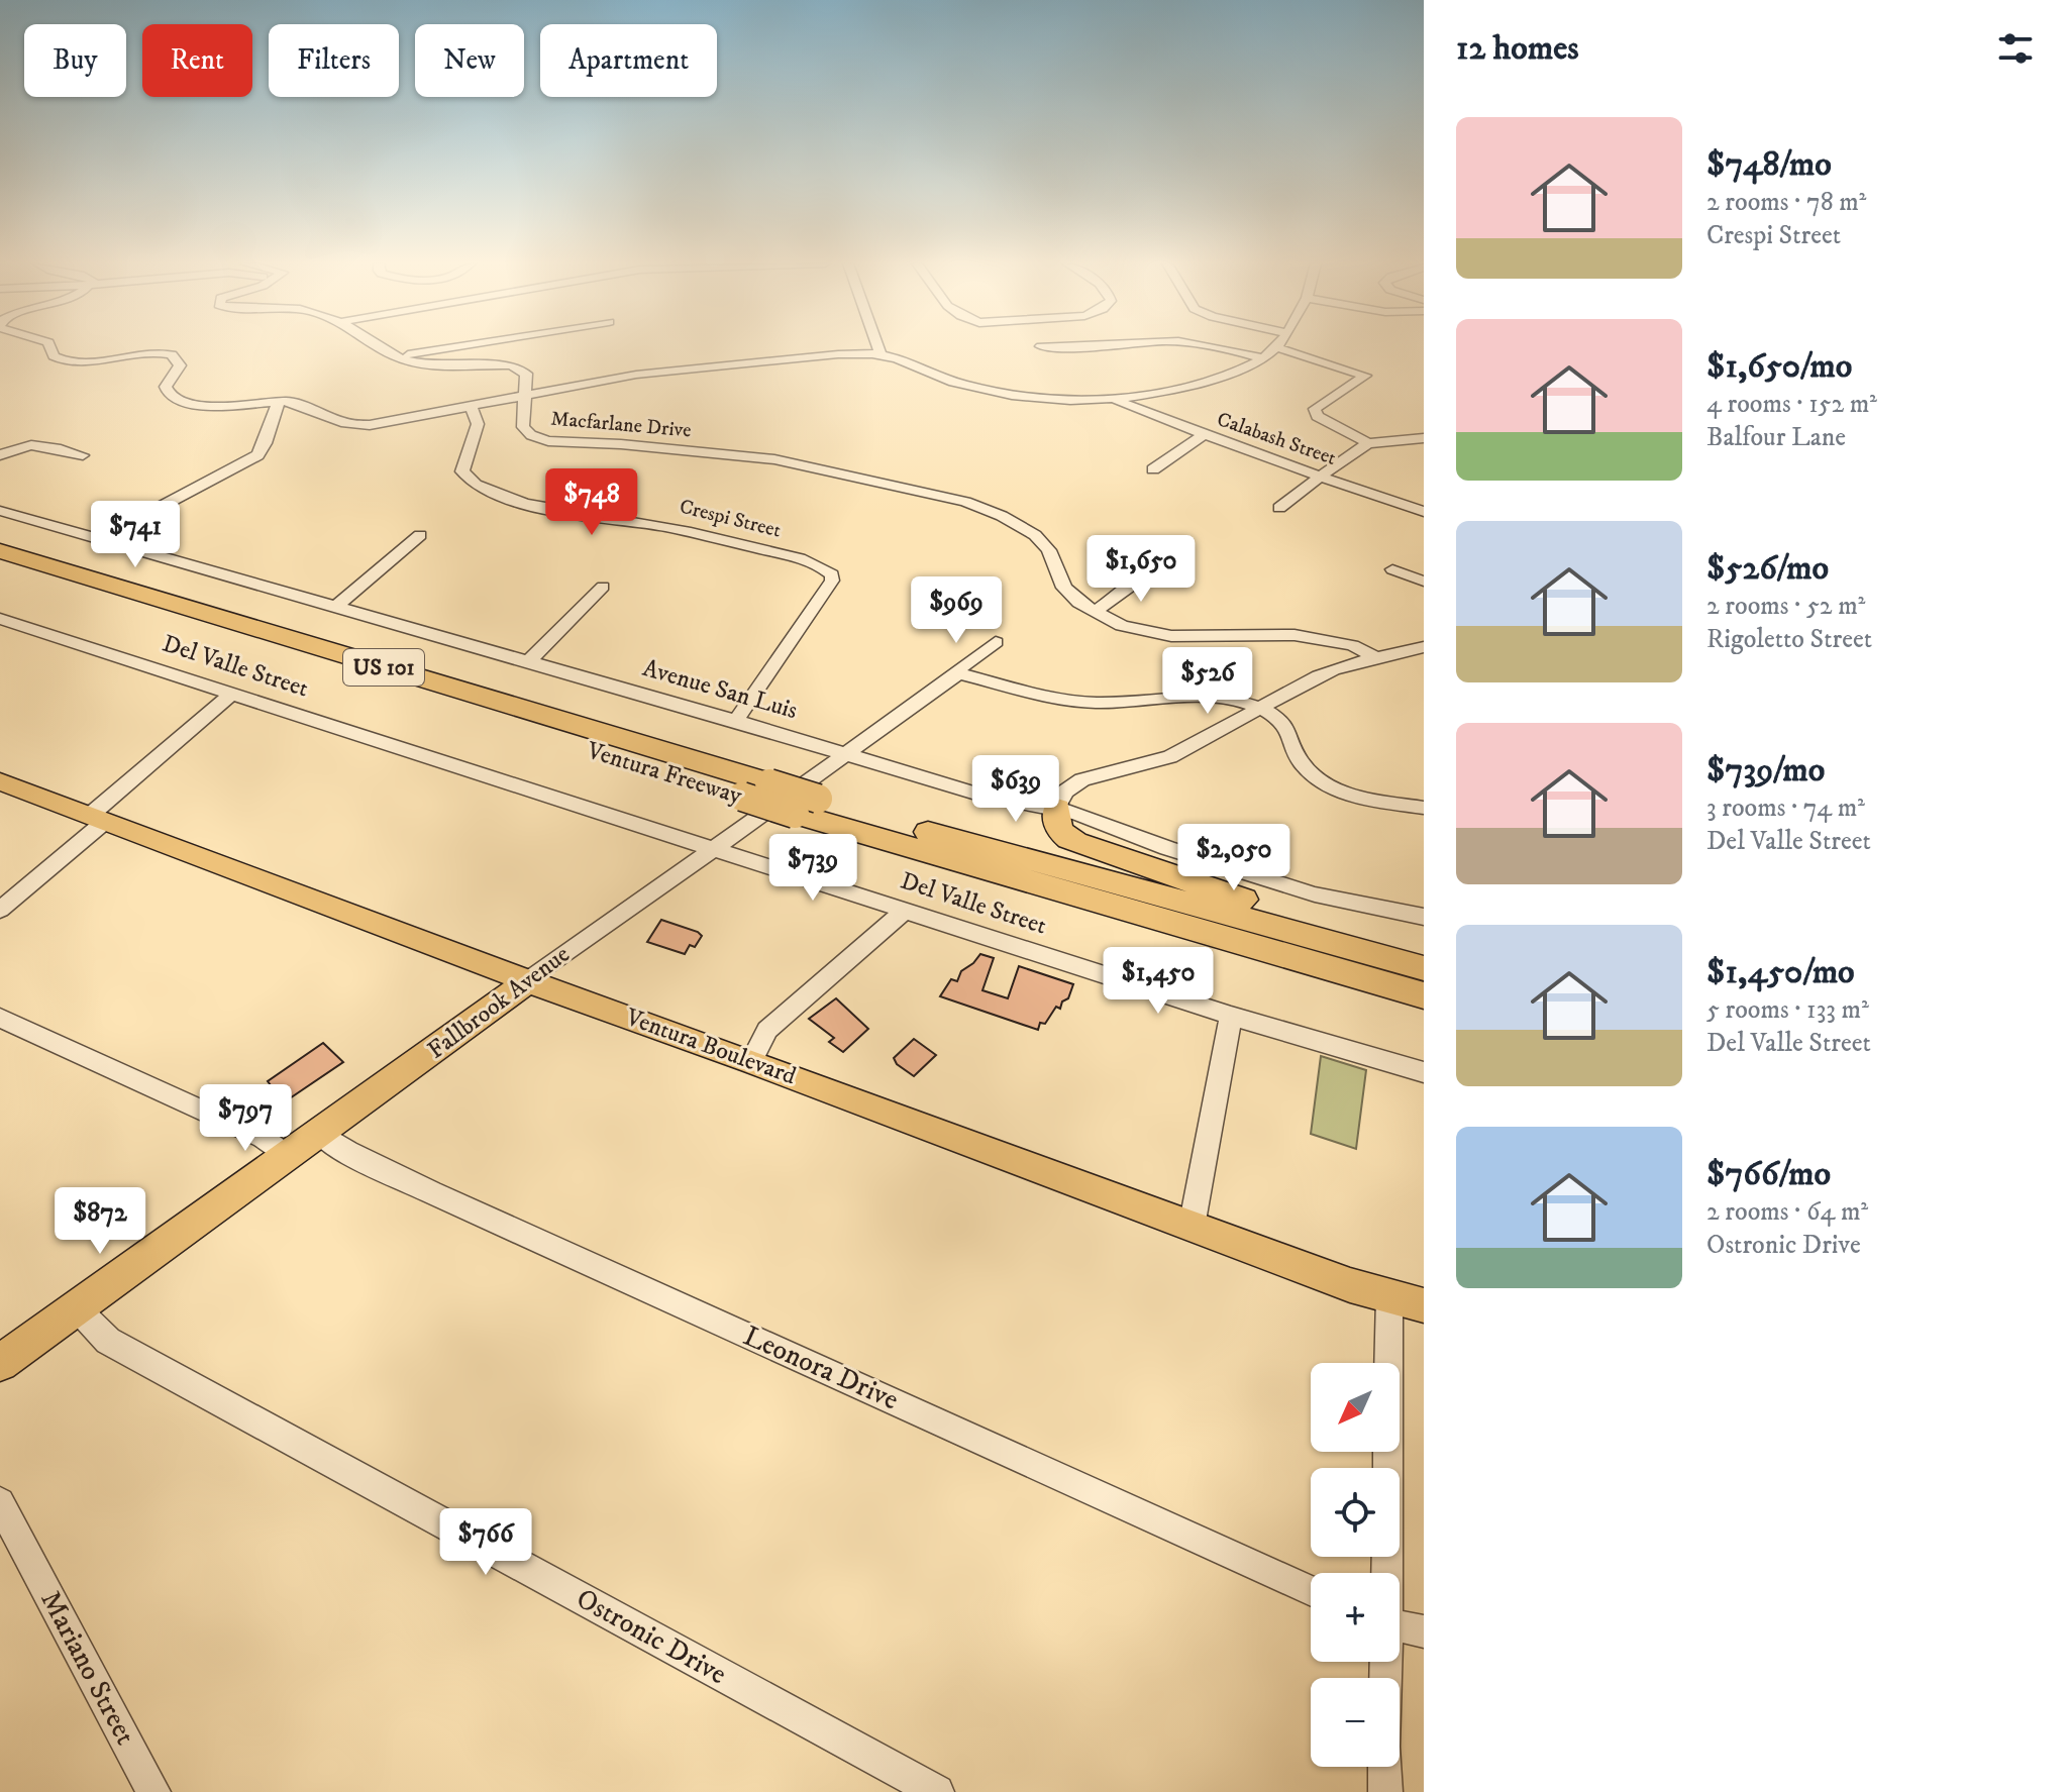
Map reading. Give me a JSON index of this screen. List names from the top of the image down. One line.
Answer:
{"streets":{"highway":["US 101","Ventura Freeway"],"main road":["Fallbrook Avenue","Ventura Boulevard"],"street":["Macfarlane Drive","Calabash Street","Crespi Street","Del Valle Street","Avenue San Luis","Leonora Drive","Ostronic Drive","Mariano Street"]},"crossings":[["Crespi Street","Avenue San Luis"],["Del Valle Street","Fallbrook Avenue"],["Avenue San Luis","Fallbrook Avenue"],["Fallbrook Avenue","Ventura Boulevard"],["Fallbrook Avenue","Leonora Drive"],["Fallbrook Avenue","Ostronic Drive"]],"north":"bottom left","page":{"heading":"12 homes","chip":["Buy","Rent","Filters","New","Apartment"],"list":[{"name":"$748/mo","note":"2 rooms · 78 m² · Crespi Street"},{"name":"$1,650/mo","note":"4 rooms · 152 m² · Balfour Lane"},{"name":"$526/mo","note":"2 rooms · 52 m² · Rigoletto Street"},{"name":"$739/mo","note":"3 rooms · 74 m² · Del Valle Street"},{"name":"$1,450/mo","note":"5 rooms · 133 m² · Del Valle Street"},{"name":"$766/mo","note":"2 rooms · 64 m² · Ostronic Drive"}],"price":["$748","$741","$1,650","$969","$526","$639","$2,050","$739","$1,450","$797","$872","$766"],"map_buttons":["+","−"]}}
